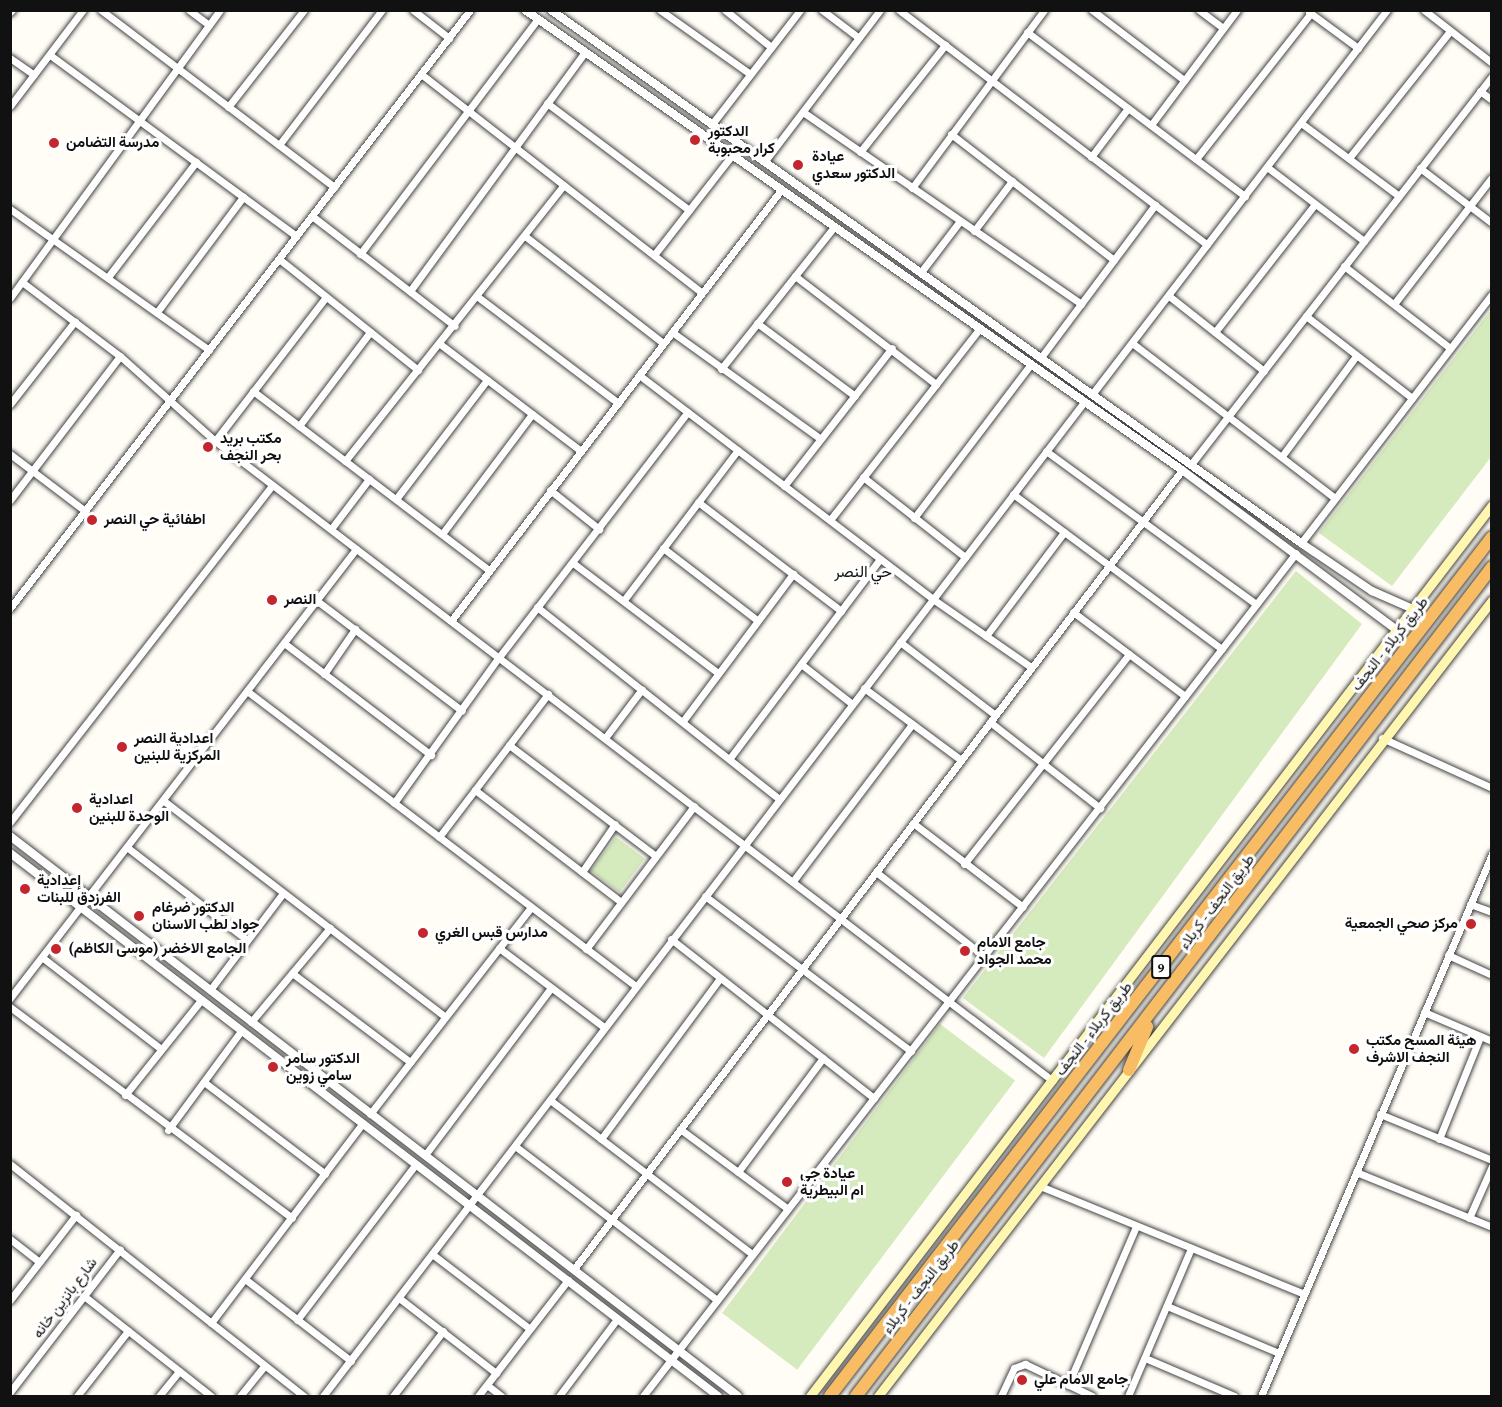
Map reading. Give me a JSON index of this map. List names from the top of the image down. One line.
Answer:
{"streets":{"highway":["طريق کربلاء - النجف","طريق النجف - کربلاء","9"],"street":["شارع بانزين خانه"]},"districts":["حي النصر"],"places":["الدكتور كرار محبوبة","مدرسة التضامن","عيادة الدكتور سعدي","مكتب بريد بحر النجف","اطفائية حي النصر","النصر","اعدادية النصر المركزية للبنين","اعدادية الوحدة للبنين","إعدادية الفرزدق للبنات","الدكتور ضرغام جواد لطب الاسنان","مركز صحي الجمعية","مدارس قبس الغري","الجامع الاخضر (موسى الكاظم)","جامع الامام محمد الجواد","هيئة المسح مكتب النجف الاشرف","الدكتور سامر سامي زوين","عيادة جي ام البيطرية","جامع الامام علي"]}
